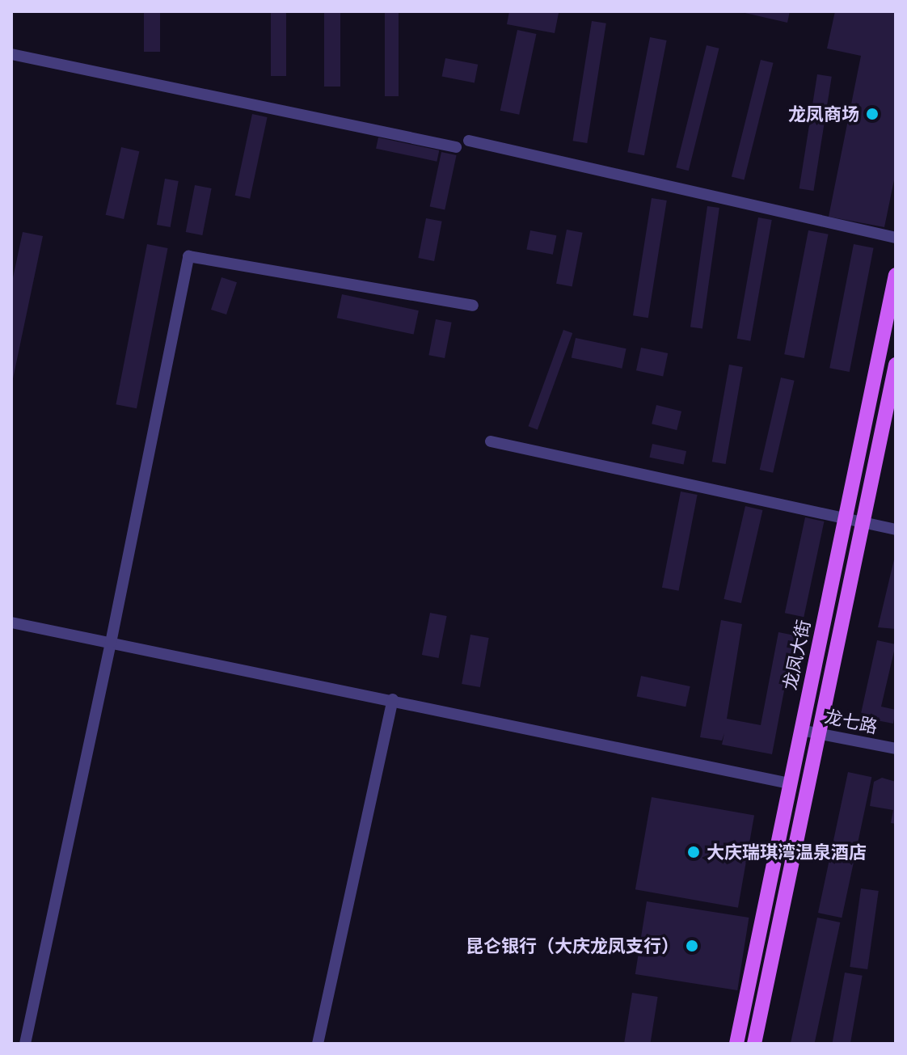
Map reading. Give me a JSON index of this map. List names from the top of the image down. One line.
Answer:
{"streets":{"main road":["龙凤大街"],"street":["龙七路"]},"crossings":[["龙凤大街","龙七路"]],"places":["龙凤商场","大庆瑞琪湾温泉酒店","昆仑银行（大庆龙凤支行）"]}
